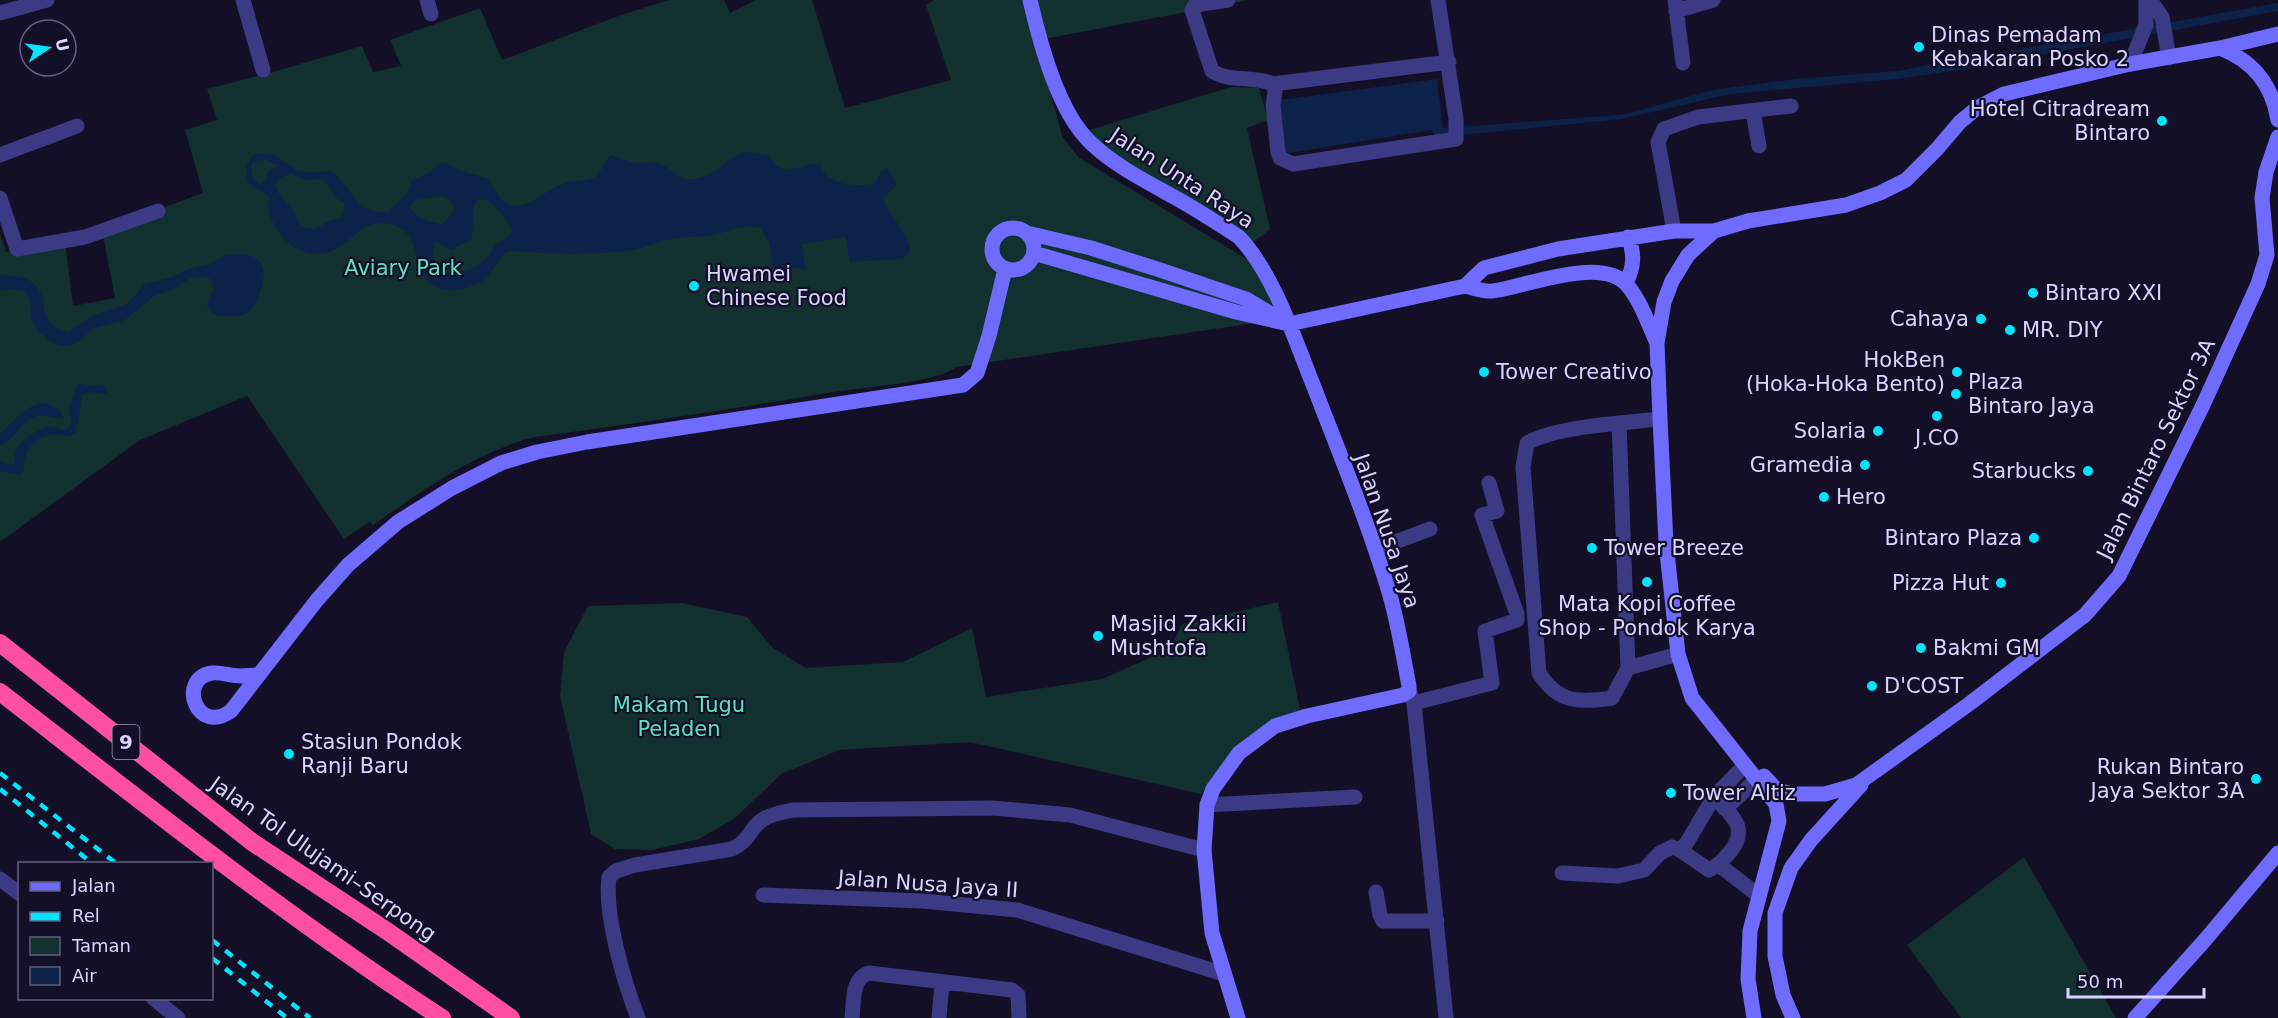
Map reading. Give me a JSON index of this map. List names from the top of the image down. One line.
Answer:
{"streets":{"highway":["9","Jalan Tol Ulujami–Serpong"],"street":["Jalan Unta Raya","Jalan Bintaro Sektor 3A","Jalan Nusa Jaya","Jalan Nusa Jaya II"]},"crossings":[["Jalan Unta Raya","Jalan Nusa Jaya"]],"parks":["Aviary Park","Makam Tugu Peladen"],"places":["Dinas Pemadam Kebakaran Posko 2","Hotel Citradream Bintaro","Hwamei Chinese Food","Bintaro XXI","Cahaya","MR. DIY","Tower Creativo","HokBen (Hoka-Hoka Bento)","Plaza Bintaro Jaya","J.CO","Solaria","Gramedia","Starbucks","Hero","Bintaro Plaza","Tower Breeze","Mata Kopi Coffee Shop - Pondok Karya","Pizza Hut","Masjid Zakkii Mushtofa","Bakmi GM","D'COST","Stasiun Pondok Ranji Baru","Rukan Bintaro Jaya Sektor 3A","Tower Altiz"],"legend":["Jalan","Rel","Taman","Air"],"scale_bar":"50 m","north":"right"}
